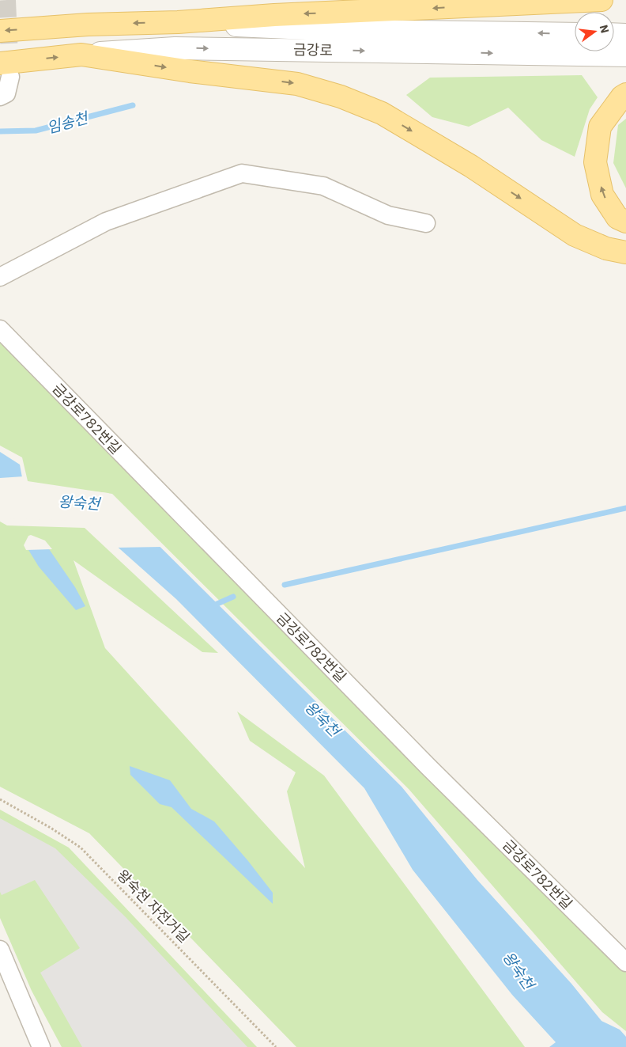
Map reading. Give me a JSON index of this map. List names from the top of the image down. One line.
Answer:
{"streets":{"main road":["금강로"],"street":["금강로782번길"],"path":["왕숙천 자전거길"]},"water":["임송천","왕숙천"],"north":"right"}
